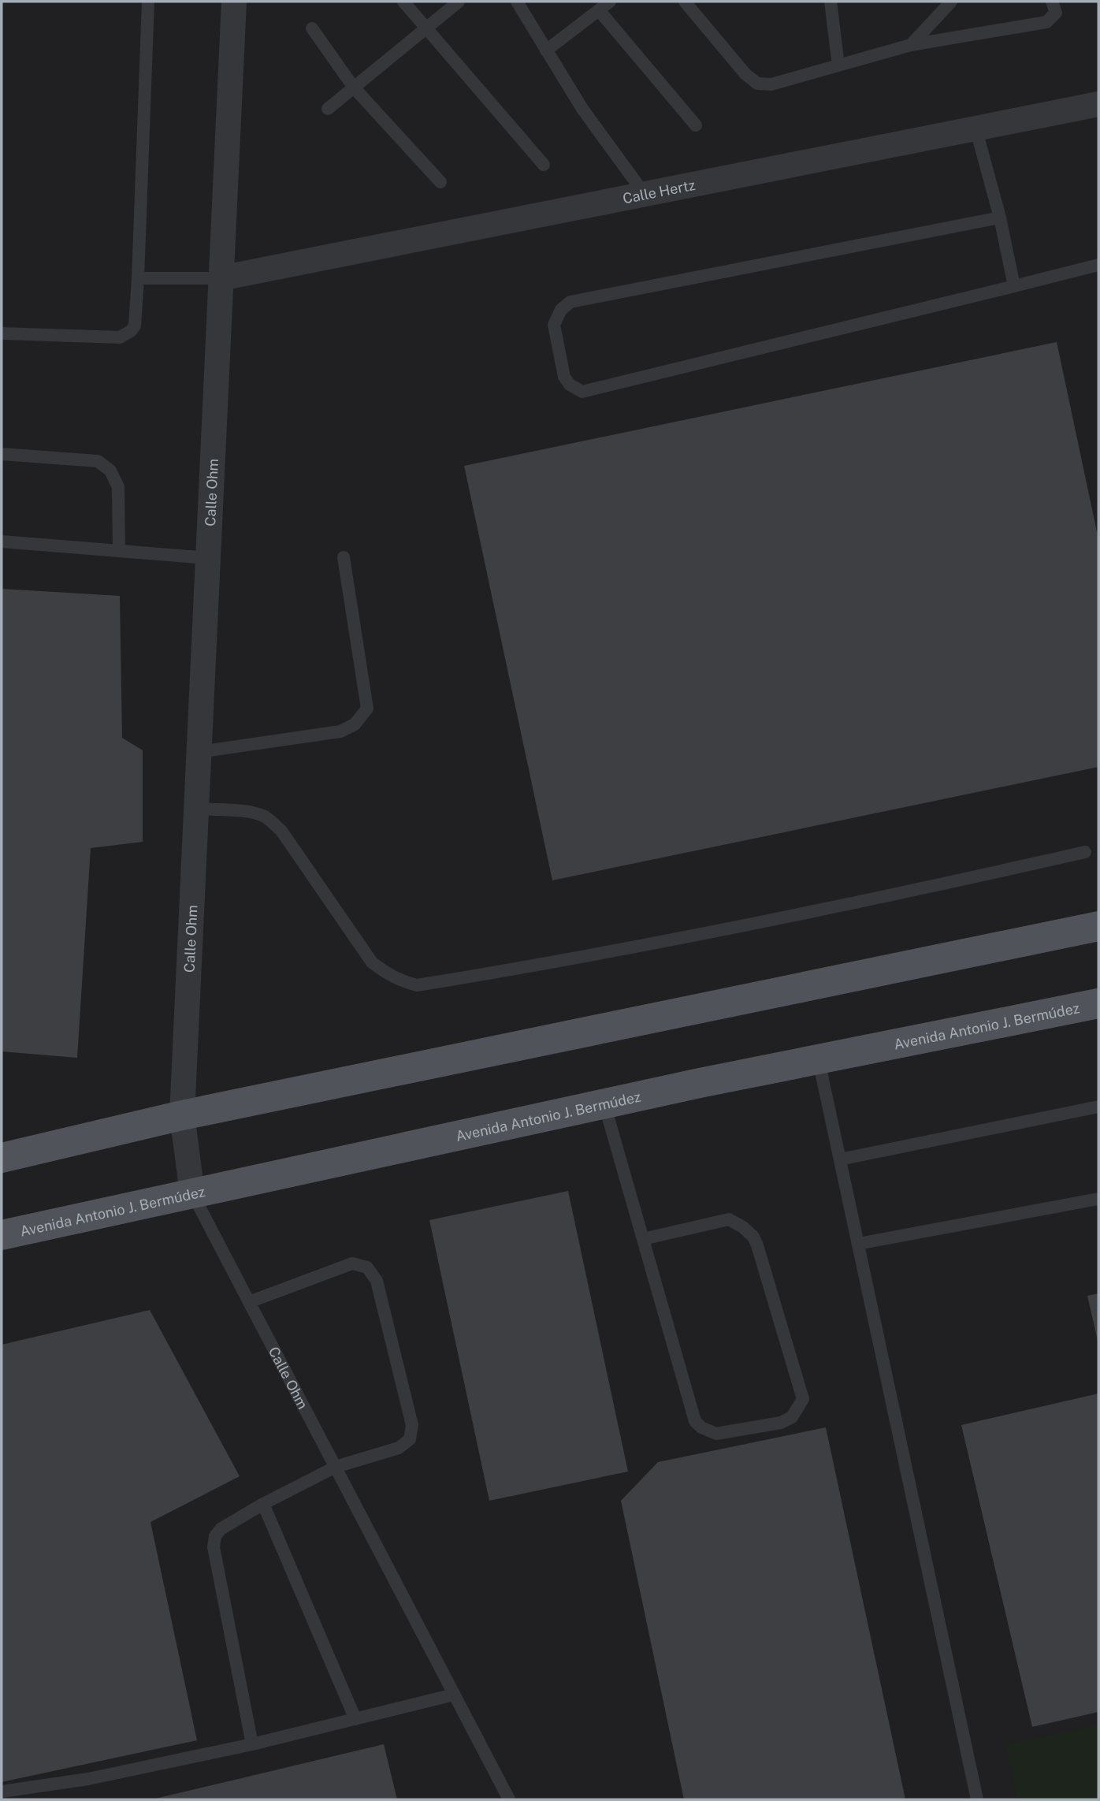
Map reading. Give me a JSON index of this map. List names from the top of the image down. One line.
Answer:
{"streets":{"main road":["Avenida Antonio J. Bermúdez"],"street":["Calle Hertz","Calle Ohm"]},"crossings":[["Calle Hertz","Calle Ohm"],["Calle Ohm","Avenida Antonio J. Bermúdez"]]}
